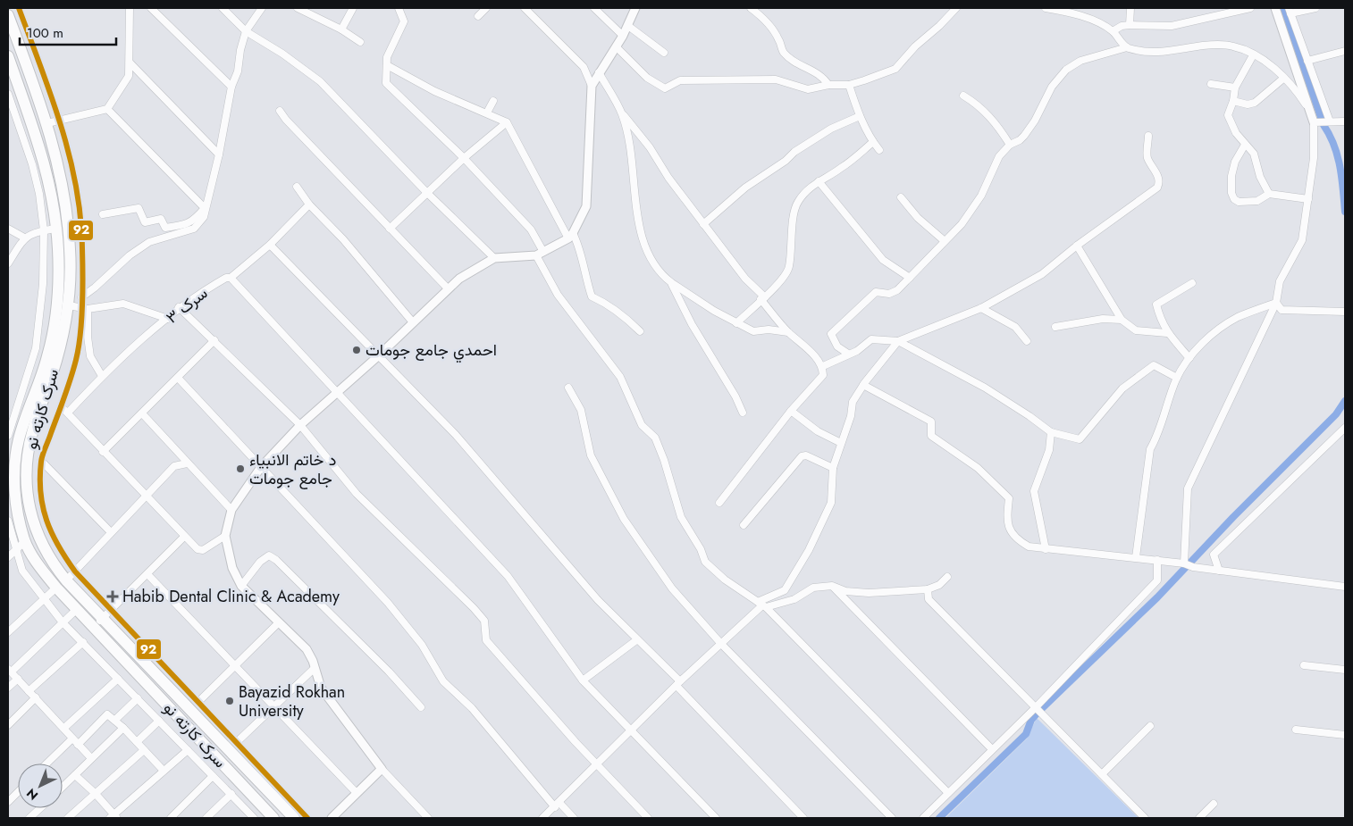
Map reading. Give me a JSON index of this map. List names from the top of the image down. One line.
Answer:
{"streets":{"highway":["سرک کارته نو"],"street":["سرک ۳"]},"places":{"other":["احمدي جامع جومات","د خاتم الانبیاء جامع جومات","Bayazid Rokhan University"],"health":["Habib Dental Clinic & Academy"]},"lines":["transit line 92"],"scale_bar":"100 m","north":"bottom left"}
